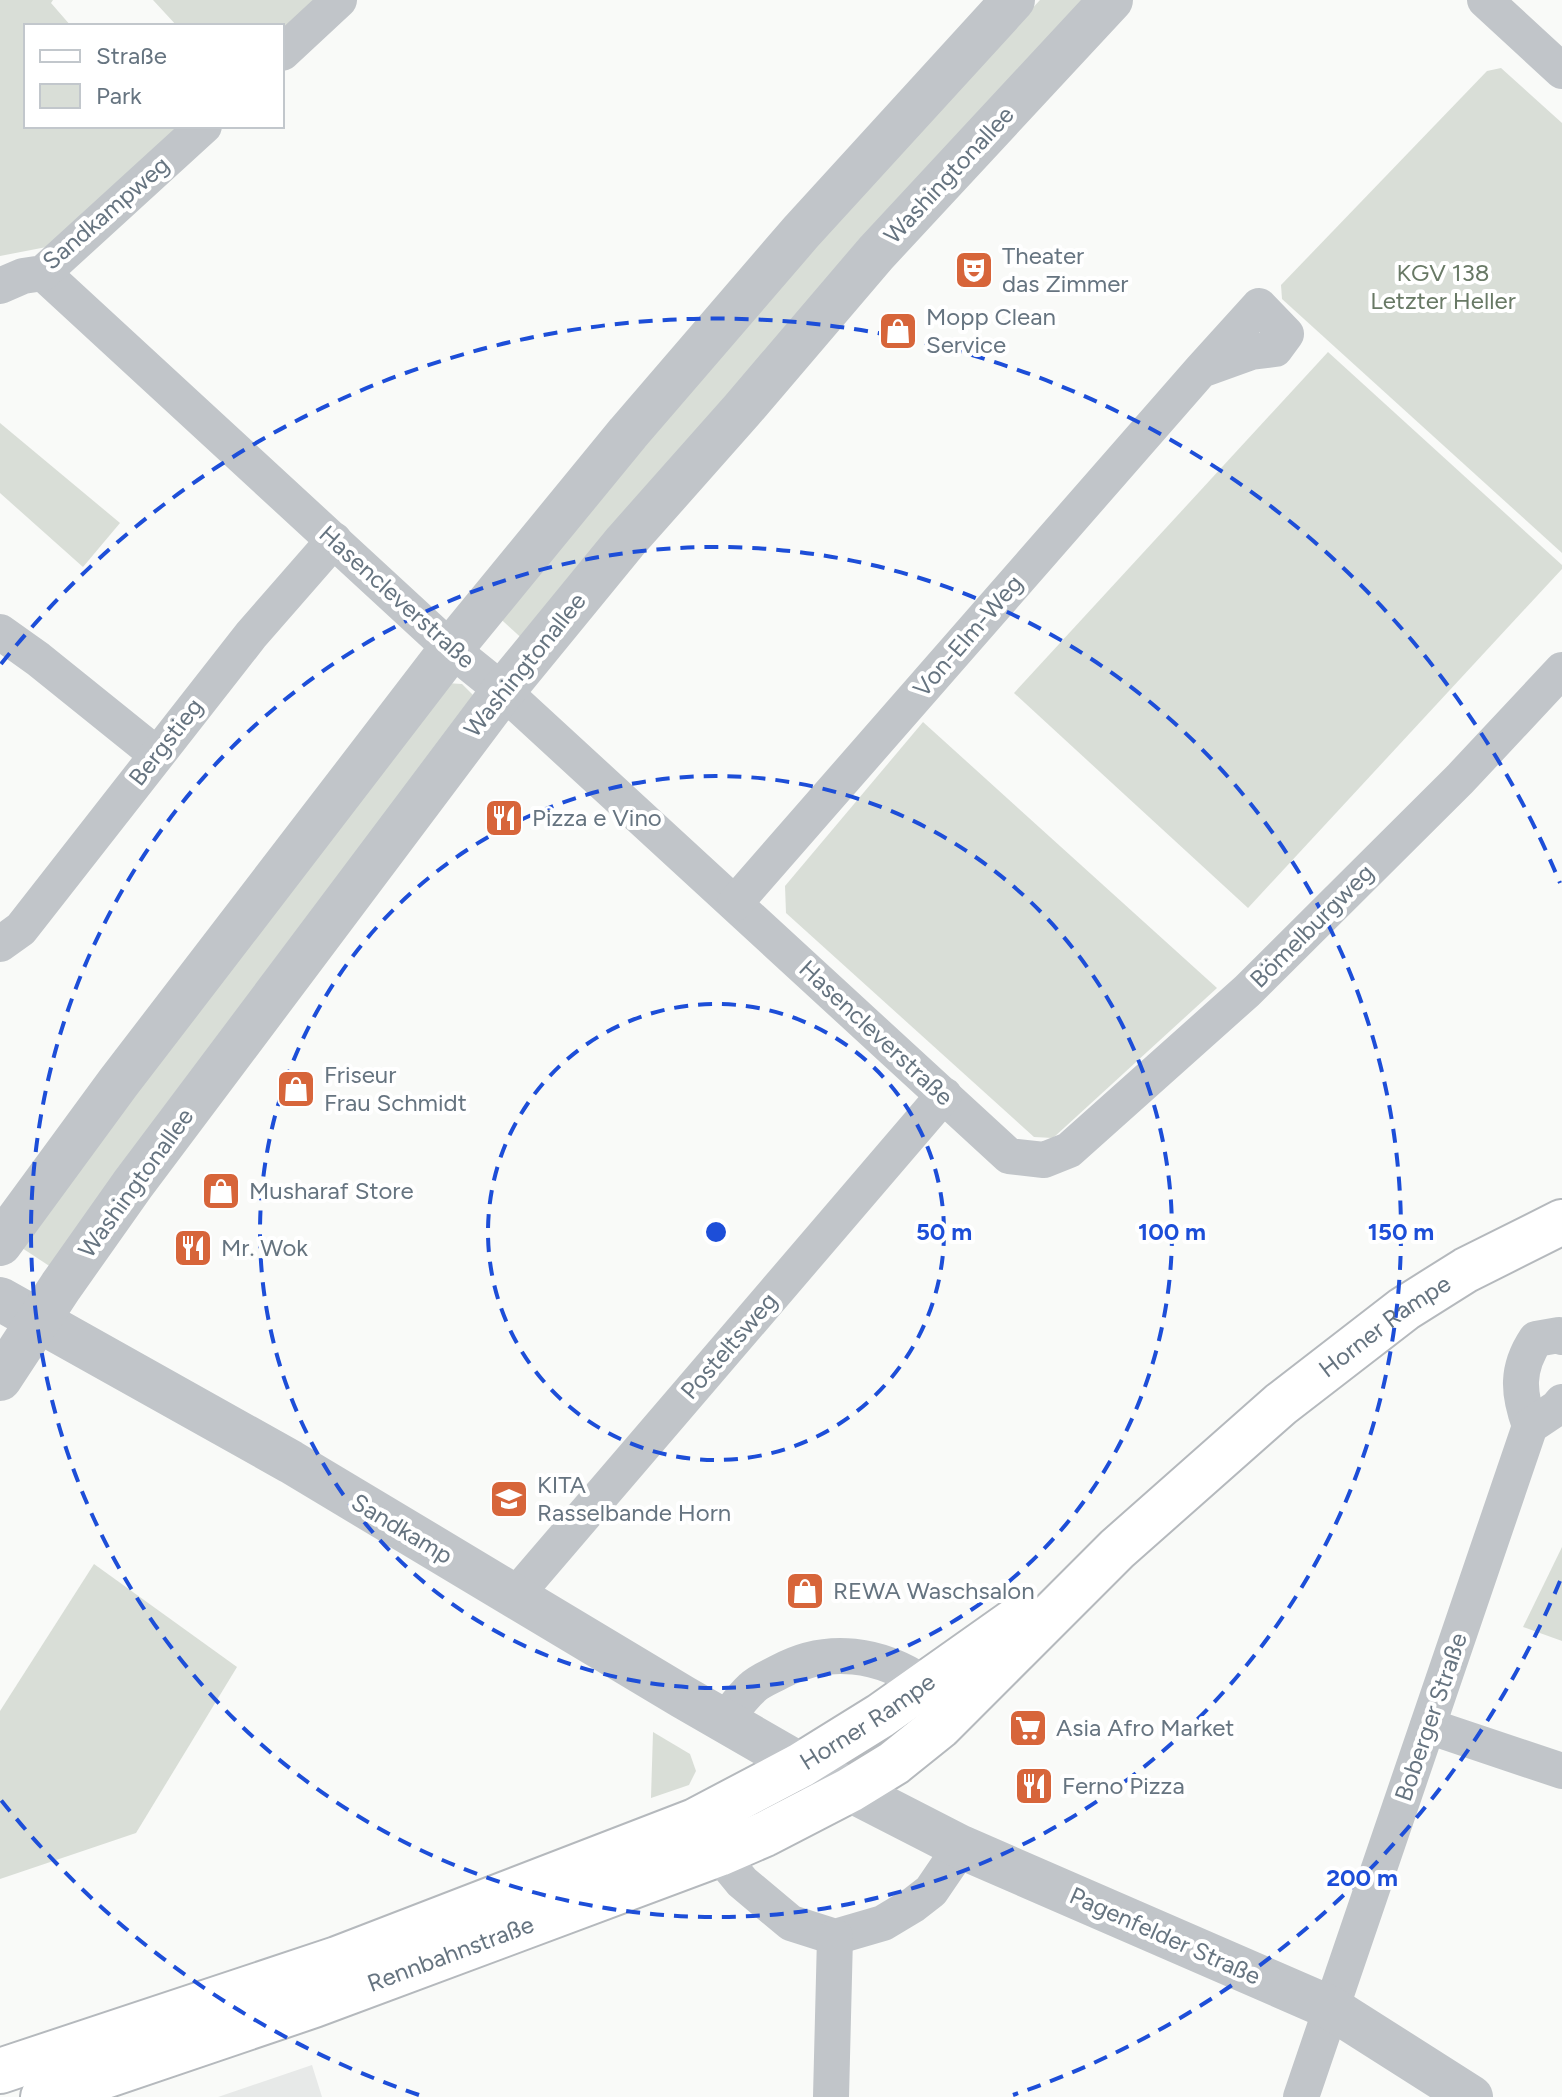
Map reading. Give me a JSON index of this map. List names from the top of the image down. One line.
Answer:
{"streets":{"main road":["Horner Rampe","Rennbahnstraße"],"street":["Washingtonallee","Sandkampweg","Hasencleverstraße","Von-Elm-Weg","Bergstieg","Bömelburgweg","Posteltsweg","Sandkamp","Boberger Straße","Pagenfelder Straße"]},"crossings":[["Washingtonallee","Hasencleverstraße"],["Washingtonallee","Sandkamp"],["Sandkampweg","Hasencleverstraße"],["Hasencleverstraße","Von-Elm-Weg"],["Hasencleverstraße","Bergstieg"],["Hasencleverstraße","Bömelburgweg"],["Hasencleverstraße","Posteltsweg"],["Horner Rampe","Sandkamp"],["Horner Rampe","Pagenfelder Straße"],["Horner Rampe","Rennbahnstraße"],["Posteltsweg","Sandkamp"],["Sandkamp","Rennbahnstraße"],["Boberger Straße","Pagenfelder Straße"],["Pagenfelder Straße","Rennbahnstraße"]],"parks":["KGV 138 Letzter Heller"],"places":{"theatre":["Theater das Zimmer"],"shop":["Mopp Clean Service","Friseur Frau Schmidt","Musharaf Store","REWA Waschsalon"],"restaurant":["Pizza e Vino","Mr. Wok","Ferno Pizza"],"school or university":["KITA Rasselbande Horn"],"supermarket":["Asia Afro Market"]},"legend":["Straße","Park"],"rings":["50 m","100 m","150 m","200 m"]}
